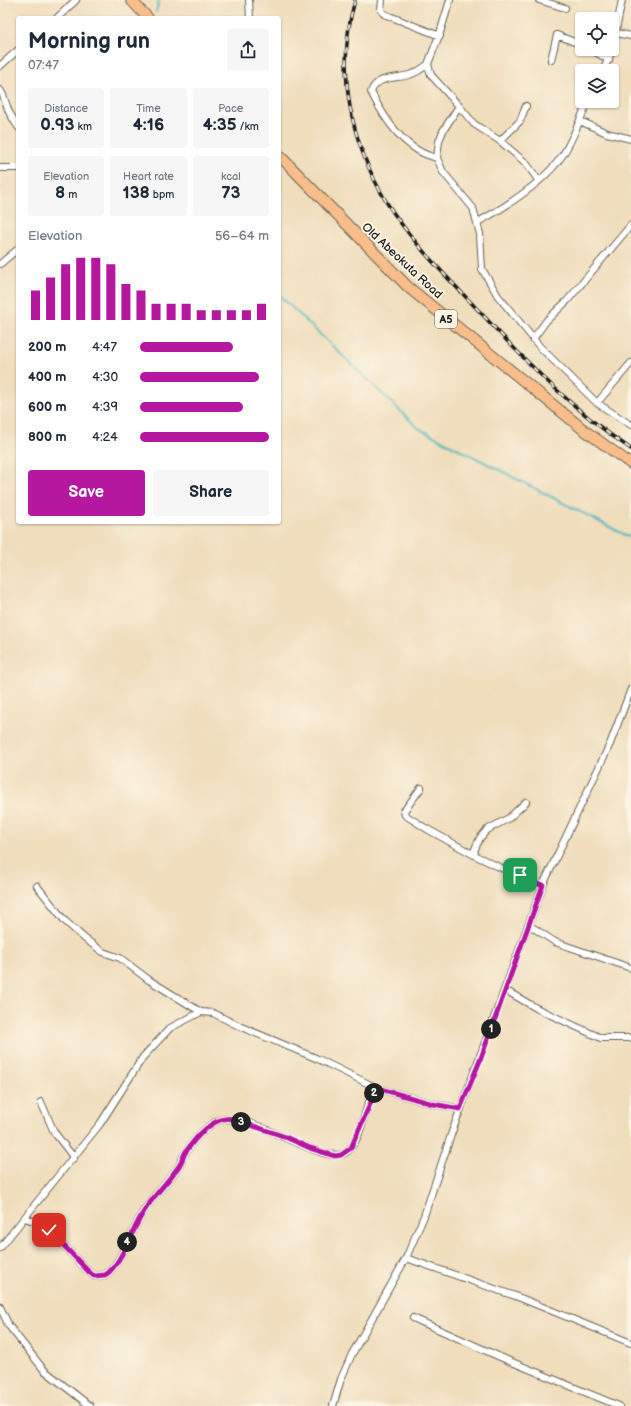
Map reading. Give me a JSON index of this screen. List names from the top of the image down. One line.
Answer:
{"streets":{"highway":["Old Abeokuta Road","A5"]},"page":{"heading":["Morning run","07:47"],"stats":[["Distance","0.93 km"],["Time","4:16"],["Pace","4:35 /km"],["Elevation","8 m"],["Heart rate","138 bpm"],["kcal","73"]],"chart":["Elevation","56–64 m"],"list":[{"name":"200 m","note":"4:47"},{"name":"400 m","note":"4:30"},{"name":"600 m","note":"4:39"},{"name":"800 m","note":"4:24"}],"buttons":["Save","Share"],"pins":["1","2","3","4"]}}
